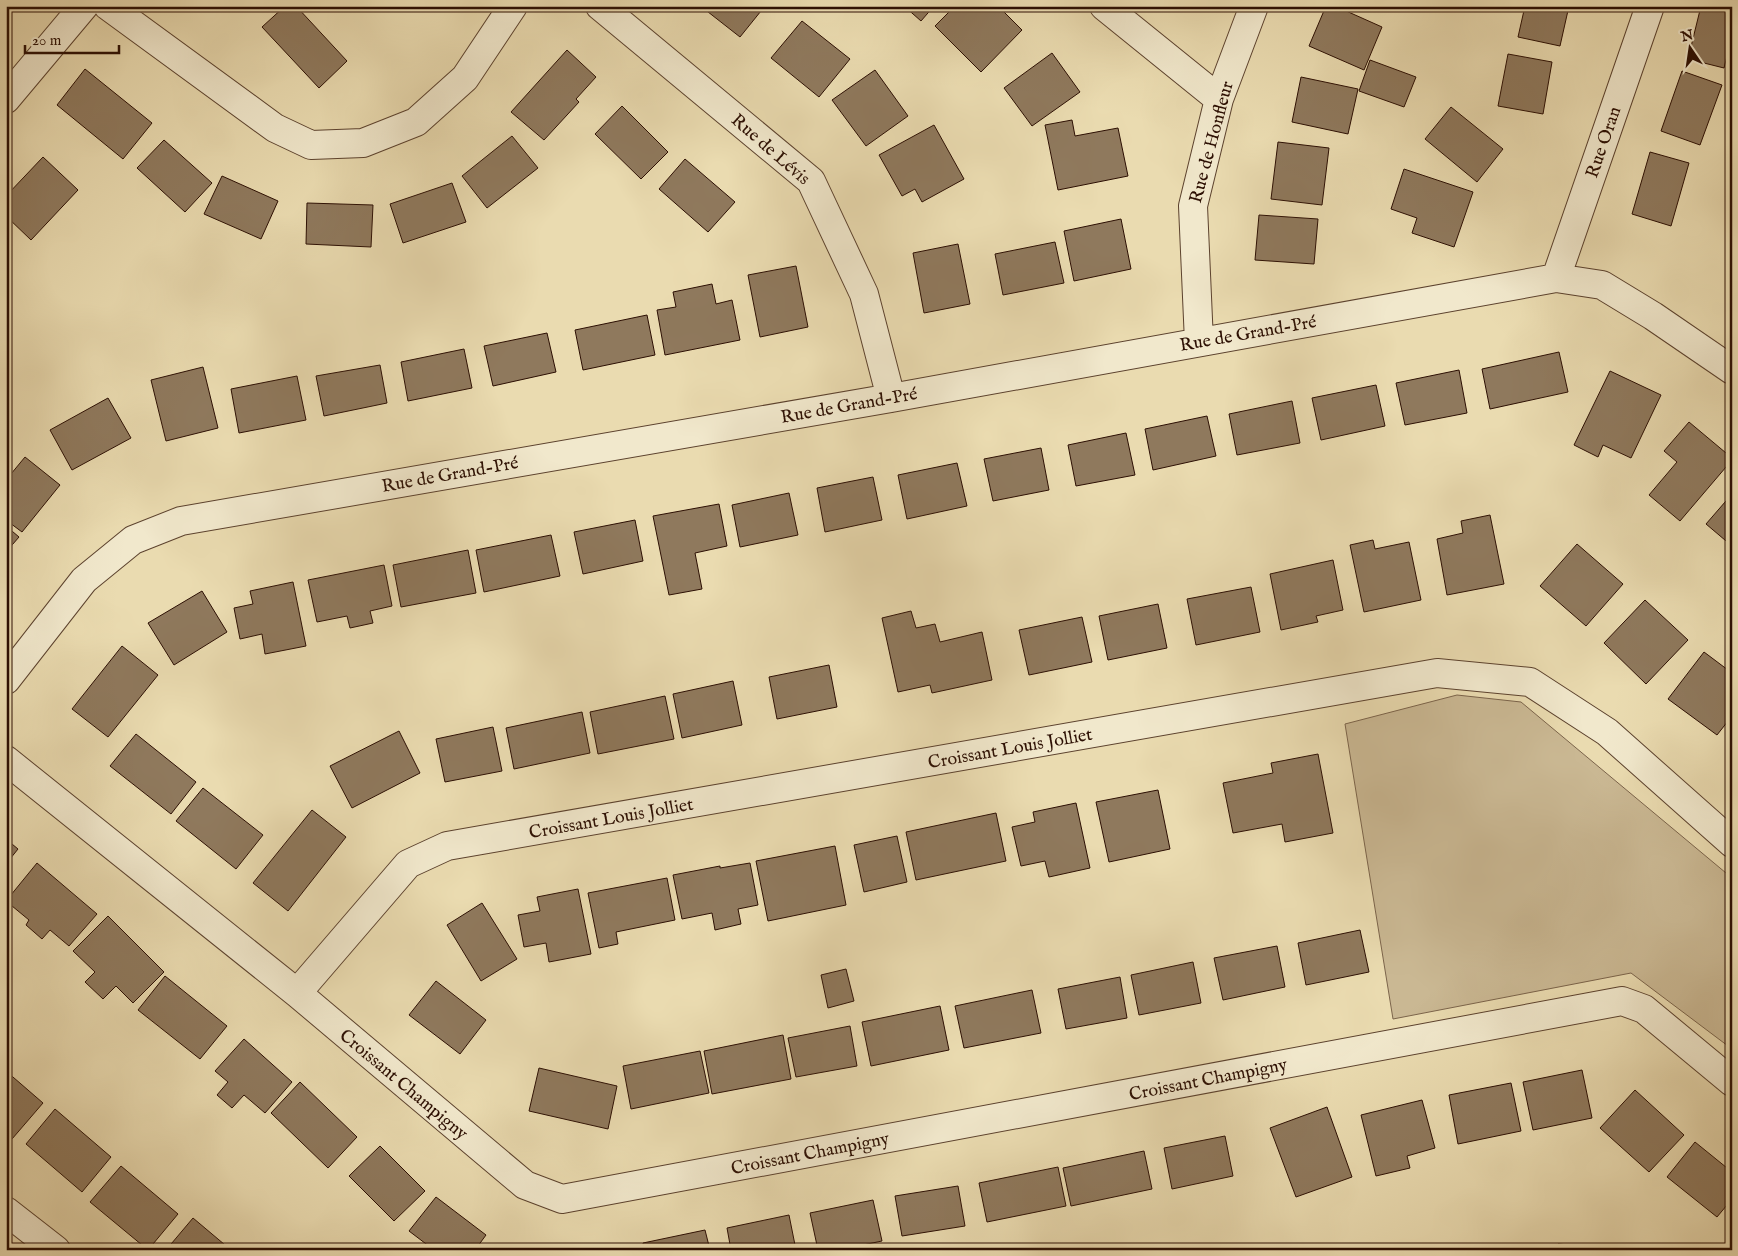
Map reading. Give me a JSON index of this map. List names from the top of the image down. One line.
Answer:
{"streets":{"street":["Rue de Honfleur","Rue Oran","Rue de Lévis","Rue de Grand-Pré","Croissant Louis Jolliet","Croissant Champigny"]},"crossings":[["Rue de Honfleur","Rue de Grand-Pré"],["Rue Oran","Rue de Grand-Pré"],["Rue de Lévis","Rue de Grand-Pré"],["Croissant Louis Jolliet","Croissant Champigny"]],"scale_bar":"20 m","north":"top"}
